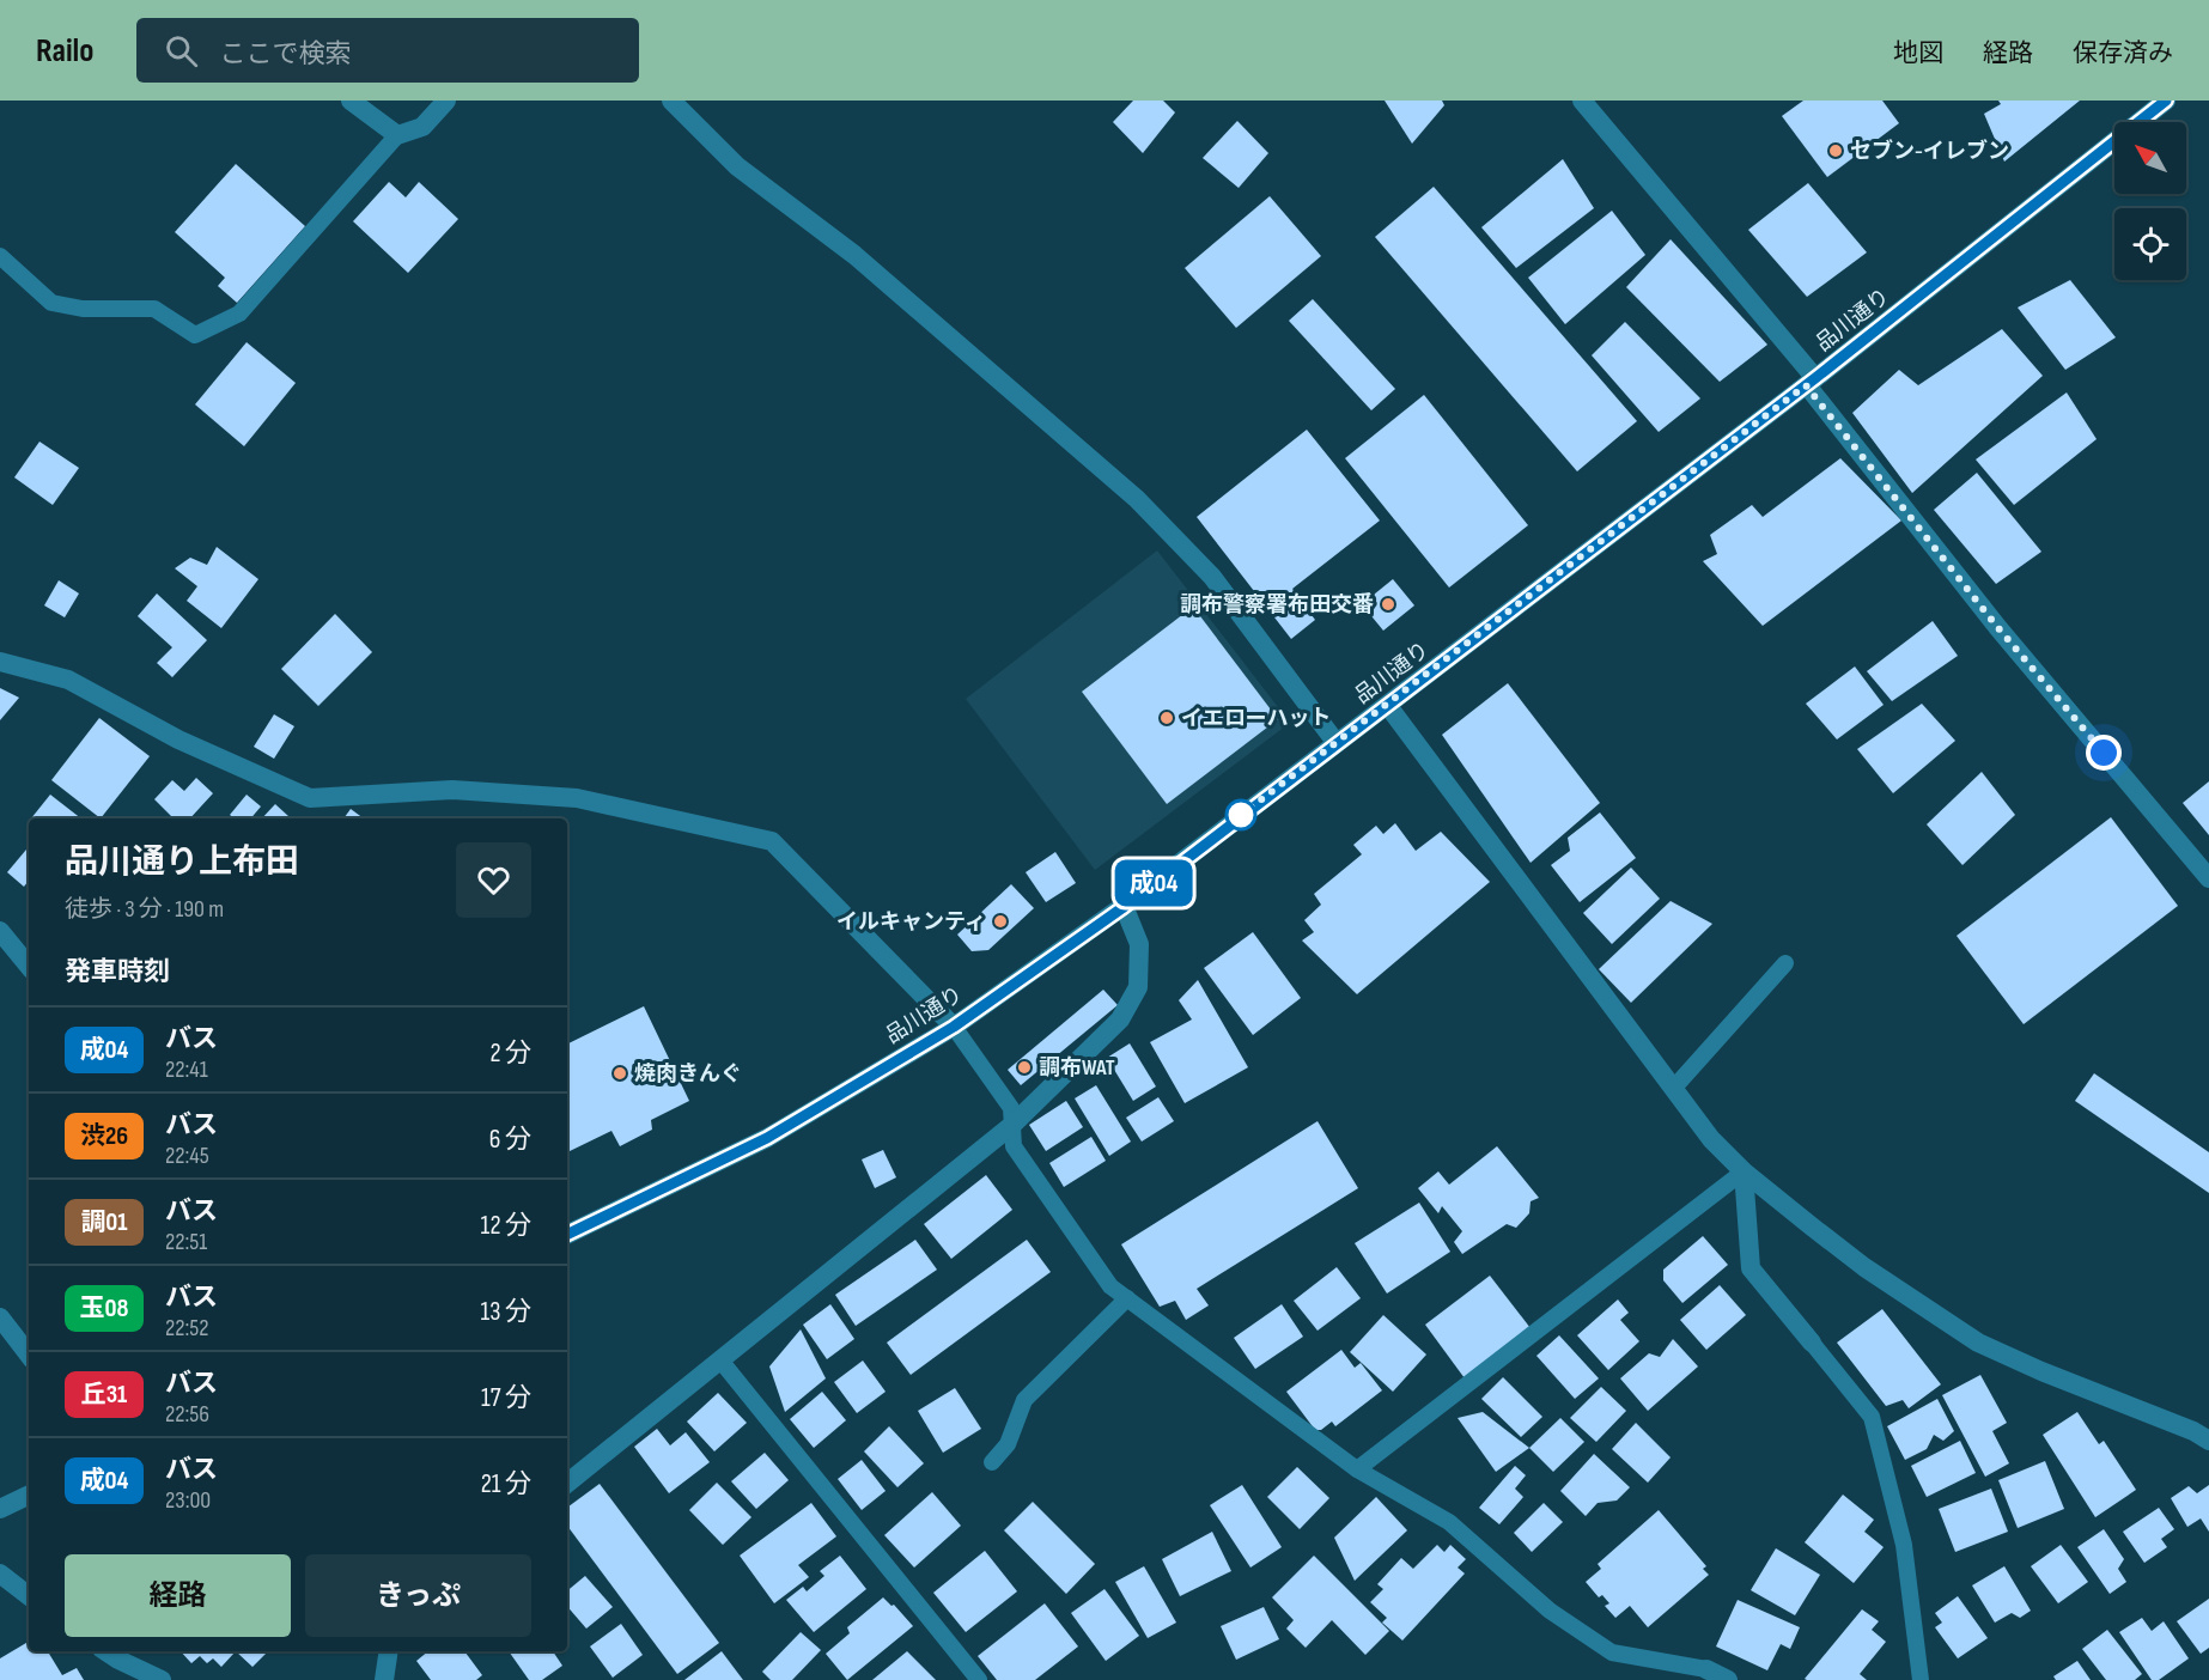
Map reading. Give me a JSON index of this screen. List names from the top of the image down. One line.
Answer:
{"streets":{"street":["品川通り"]},"places":["セブン-イレブン","調布警察署布田交番","イエローハット","イルキャンティ","調布WAT","焼肉きんぐ"],"lines":["bus line 成04"],"north":"top left","page":{"header":"Railo","search":"ここで検索","nav":["地図","経路","保存済み"],"on_map":"成04","heading":[["品川通り上布田","徒歩 · 3 分 · 190 m"],"発車時刻"],"list":[{"mark":"成04","name":"バス","note":"22:41","value":"2 分"},{"mark":"渋26","name":"バス","note":"22:45","value":"6 分"},{"mark":"調01","name":"バス","note":"22:51","value":"12 分"},{"mark":"玉08","name":"バス","note":"22:52","value":"13 分"},{"mark":"丘31","name":"バス","note":"22:56","value":"17 分"},{"mark":"成04","name":"バス","note":"23:00","value":"21 分"}],"buttons":["経路","きっぷ"]}}
